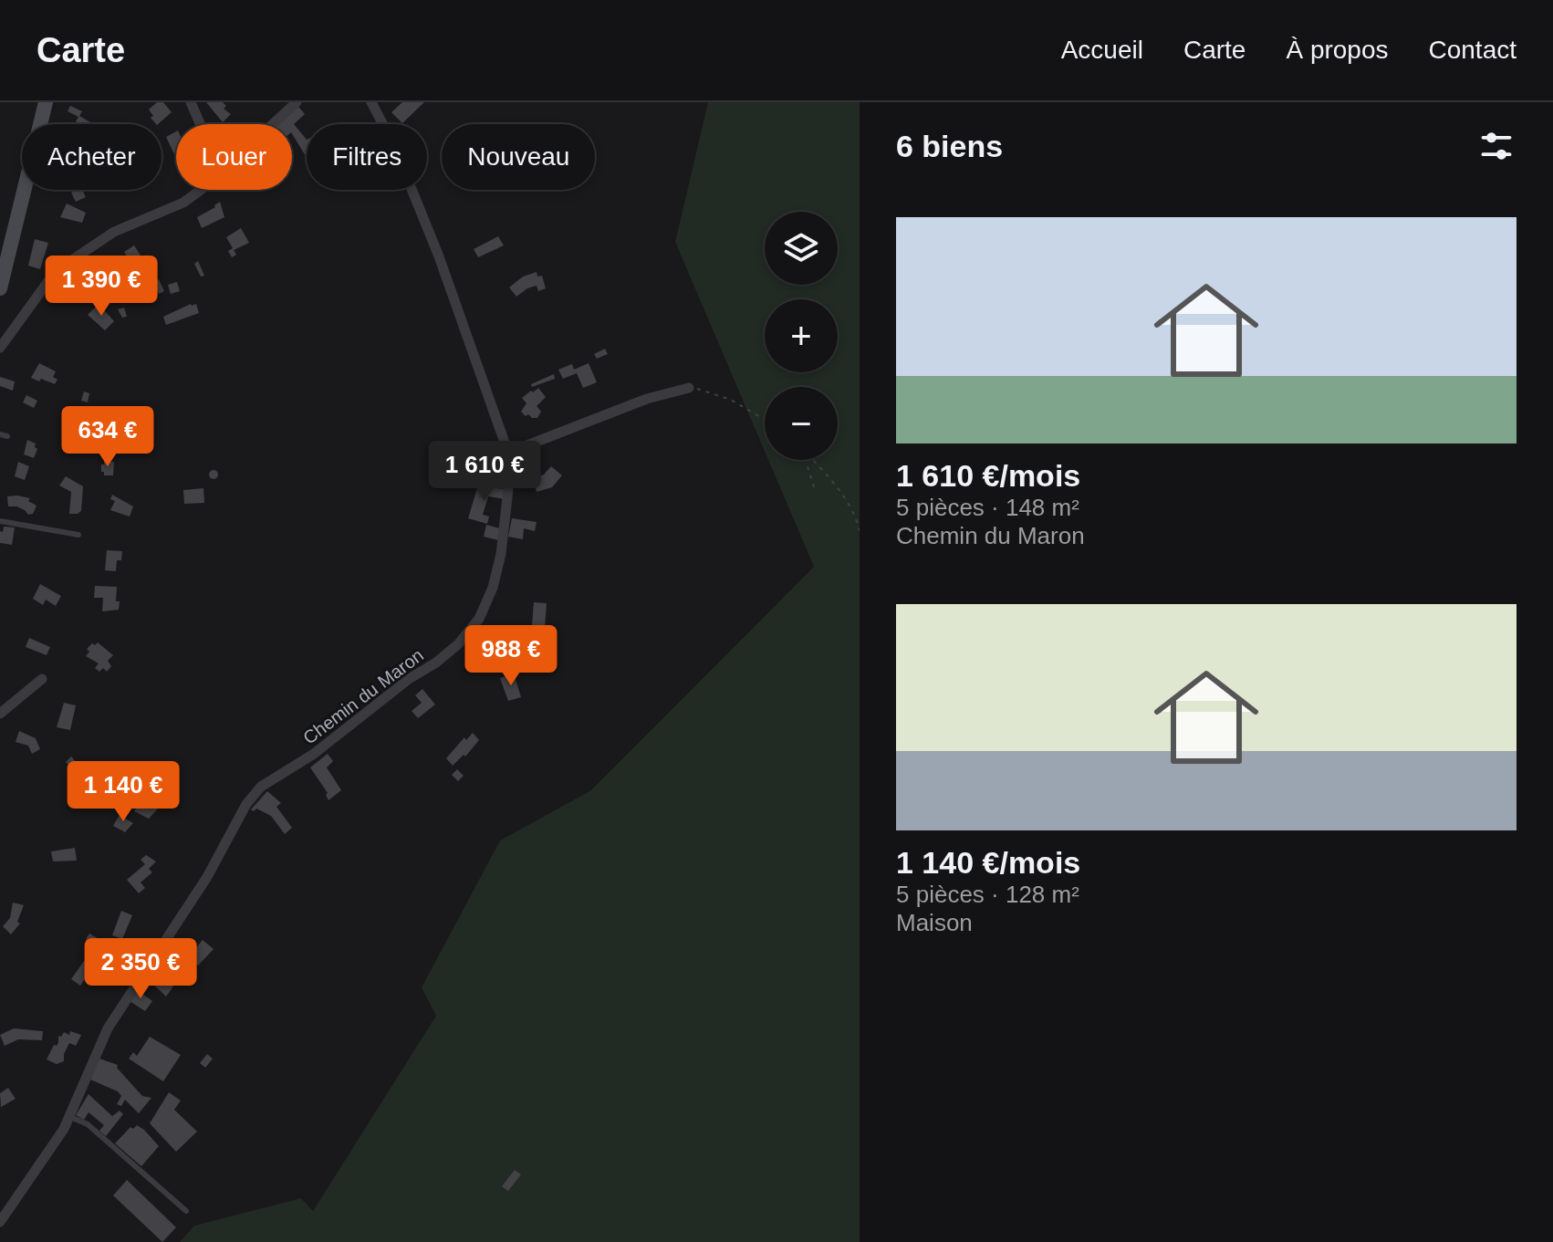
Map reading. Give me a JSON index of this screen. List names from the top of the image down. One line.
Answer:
{"streets":{"street":["Chemin du Maron"]},"page":{"header":"Carte","nav":["Accueil","Carte","À propos","Contact"],"heading":"6 biens","chip":["Acheter","Louer","Filtres","Nouveau"],"list":[{"name":"1 610 €/mois","note":"5 pièces · 148 m² · Chemin du Maron"},{"name":"1 140 €/mois","note":"5 pièces · 128 m² · Maison"}],"map_buttons":["+","−"],"price":["1 390 €","634 €","1 610 €","988 €","1 140 €","2 350 €"]}}
